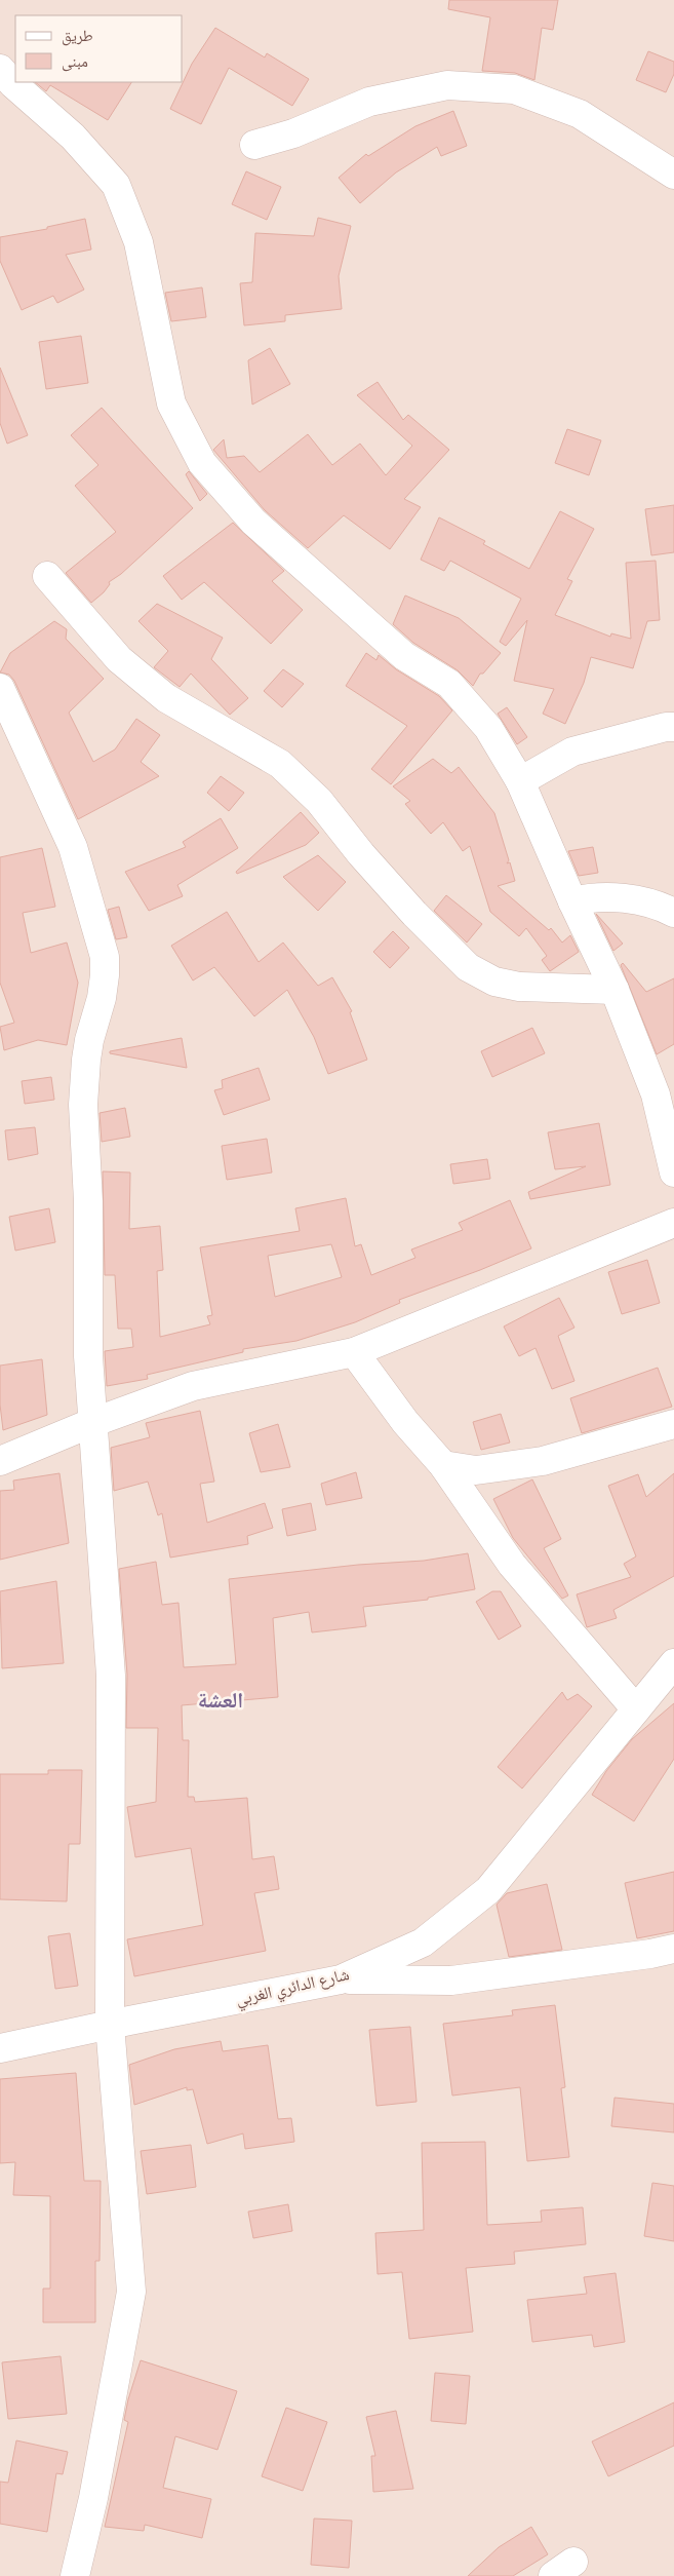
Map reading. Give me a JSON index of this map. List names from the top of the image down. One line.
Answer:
{"streets":{"street":["شارع الدائري الغربي"]},"districts":["العشة"],"legend":["طريق","مبنى"]}
